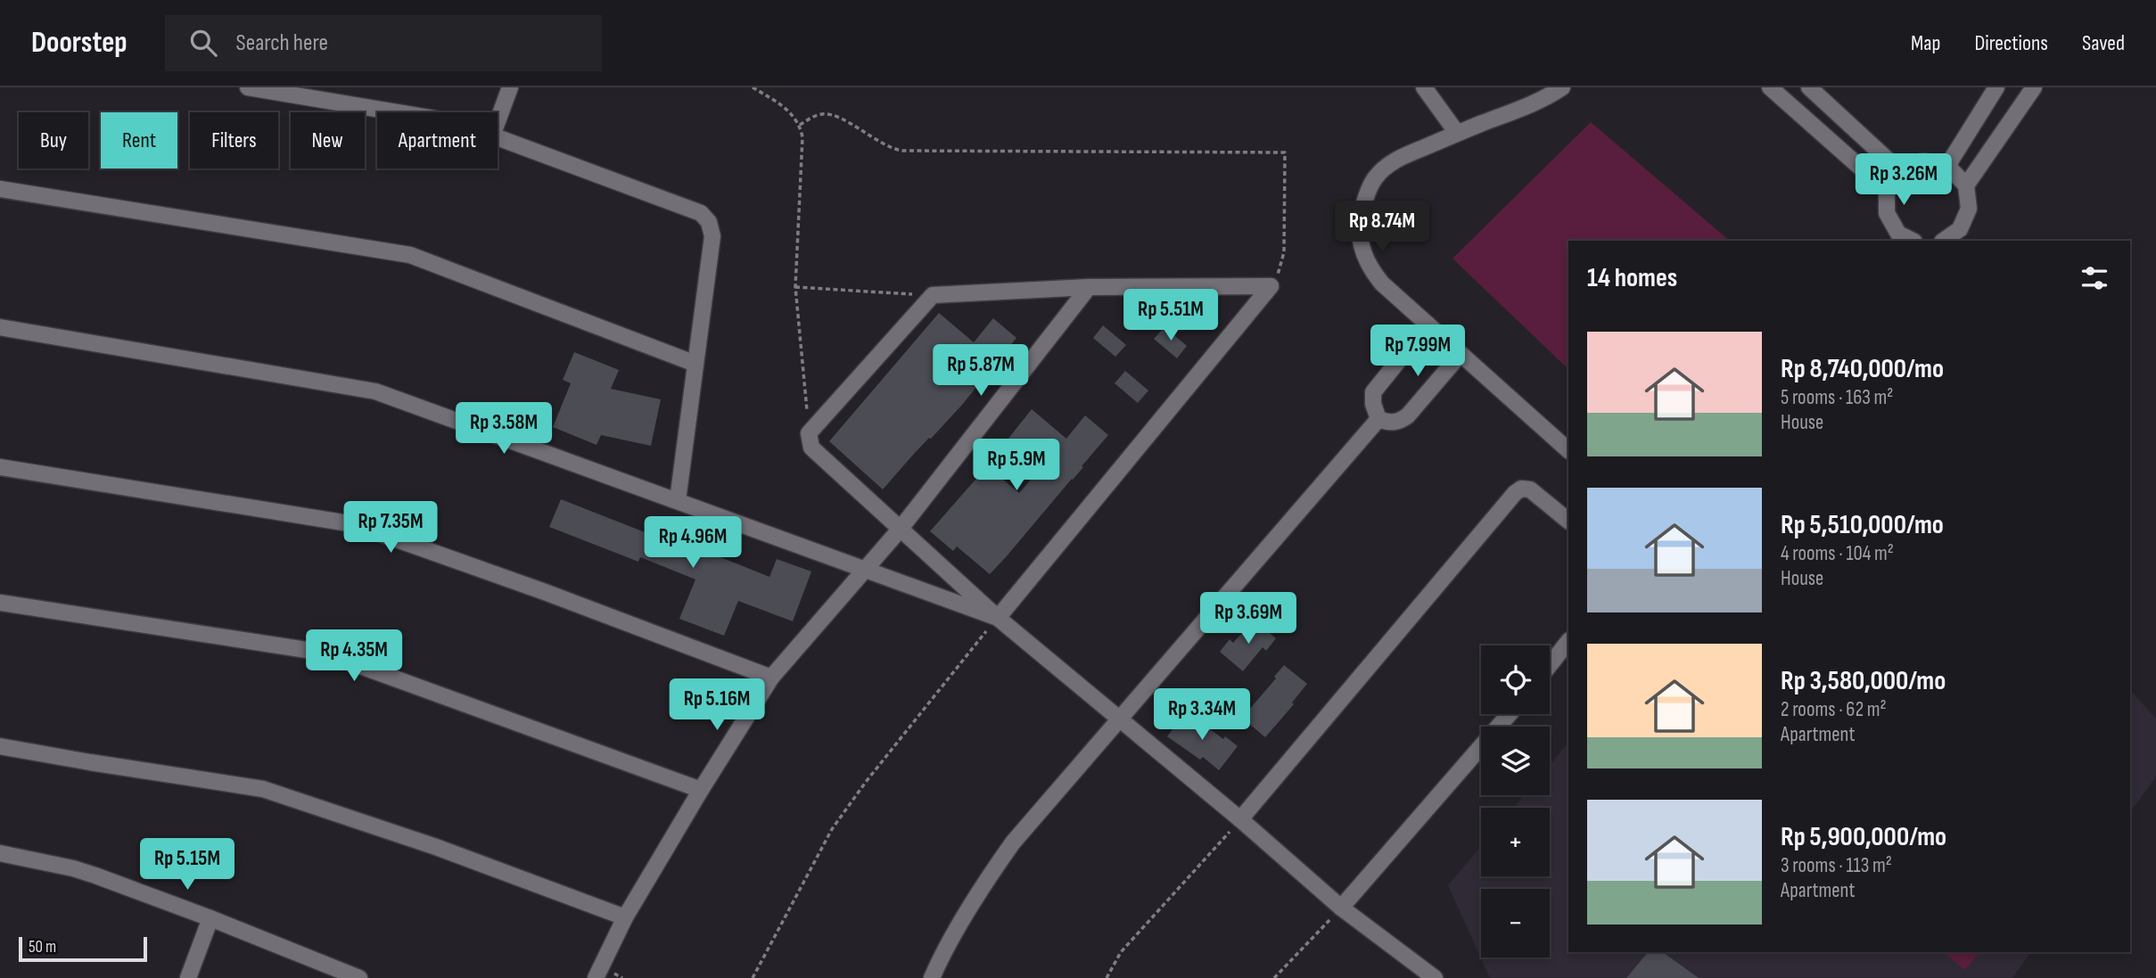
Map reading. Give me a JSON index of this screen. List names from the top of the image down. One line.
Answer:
{"scale_bar":"50 m","page":{"header":"Doorstep","search":"Search here","nav":["Map","Directions","Saved"],"chip":["Buy","Rent","Filters","New","Apartment"],"price":["Rp 3.26M","Rp 8.74M","Rp 5.51M","Rp 7.99M","Rp 5.87M","Rp 3.58M","Rp 5.9M","Rp 7.35M","Rp 4.96M","Rp 3.69M","Rp 4.35M","Rp 5.16M","Rp 3.34M","Rp 5.15M"],"heading":"14 homes","list":[{"name":"Rp 8,740,000/mo","note":"5 rooms · 163 m² · House"},{"name":"Rp 5,510,000/mo","note":"4 rooms · 104 m² · House"},{"name":"Rp 3,580,000/mo","note":"2 rooms · 62 m² · Apartment"},{"name":"Rp 5,900,000/mo","note":"3 rooms · 113 m² · Apartment"}],"map_buttons":["+","−"],"scale":"50 m"}}
